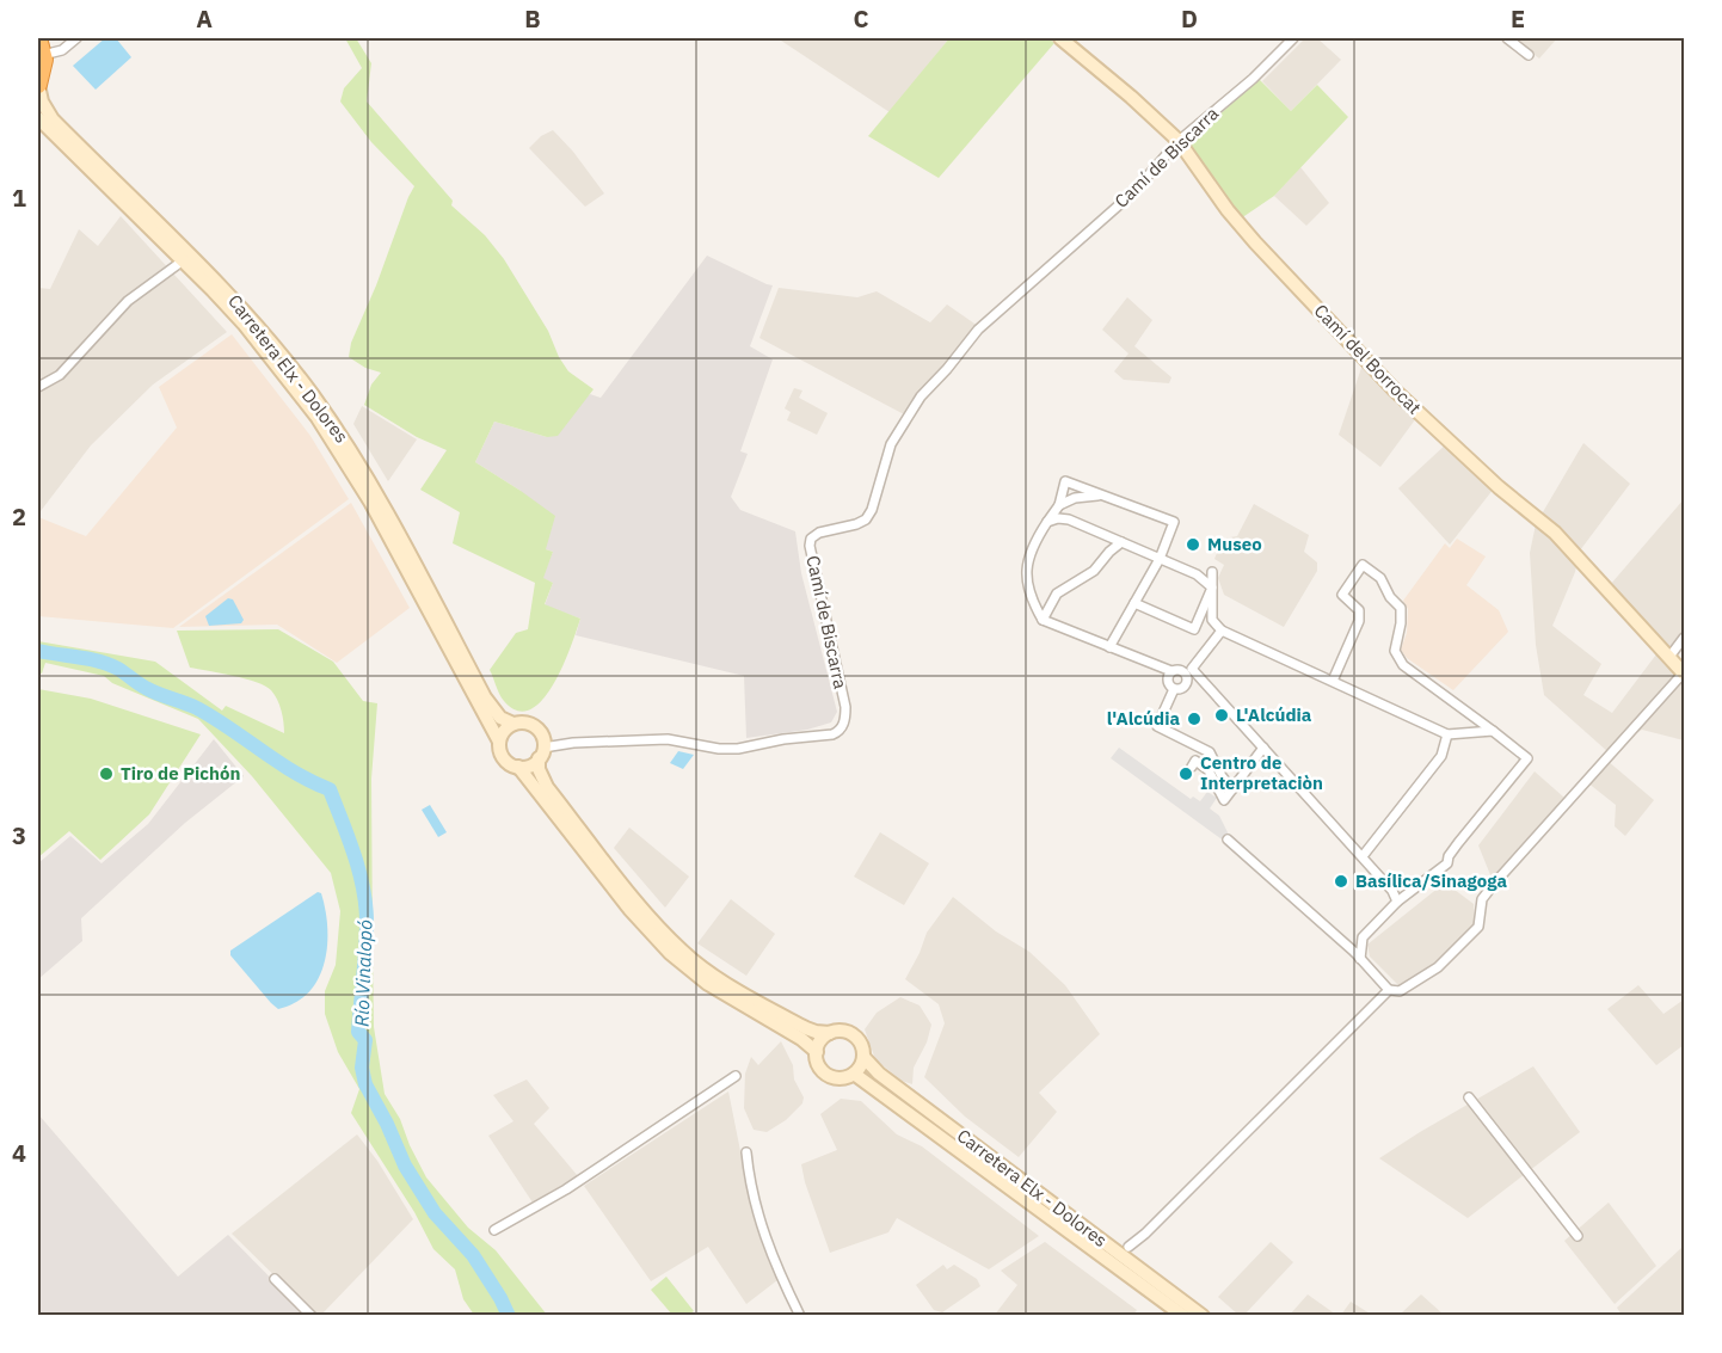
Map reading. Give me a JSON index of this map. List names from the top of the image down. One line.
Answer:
{"streets":{"main road":["Camí del Borrocat","Carretera Elx - Dolores"],"street":["Camí de Biscarra"]},"crossings":[["Camí de Biscarra","Camí del Borrocat"],["Camí de Biscarra","Carretera Elx - Dolores"]],"water":["Río Vinalopó"],"places":["Museo","L'Alcúdia","l'Alcúdia","Tiro de Pichón","Centro de Interpretaciòn","Basílica/Sinagoga"],"grid":{"columns":["A","B","C","D","E"],"rows":["1","2","3","4"]}}
